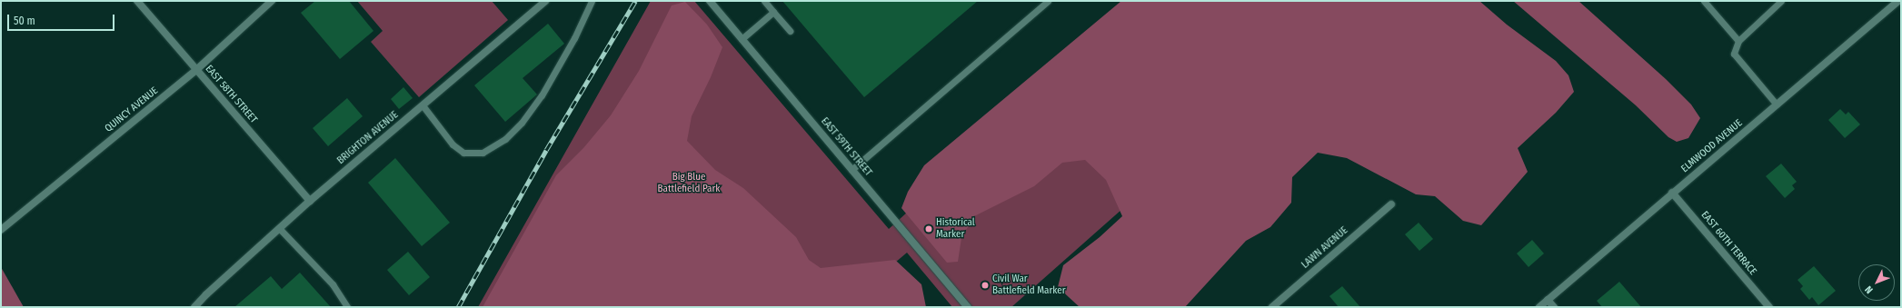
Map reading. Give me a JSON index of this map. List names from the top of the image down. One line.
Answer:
{"streets":{"street":["EAST 58TH STREET","QUINCY AVENUE","BRIGHTON AVENUE","ELMWOOD AVENUE","EAST 59TH STREET","EAST 60TH TERRACE","LAWN AVENUE"]},"crossings":[["EAST 58TH STREET","QUINCY AVENUE"],["EAST 58TH STREET","BRIGHTON AVENUE"],["ELMWOOD AVENUE","EAST 60TH TERRACE"]],"parks":["Big Blue Battlefield Park"],"places":["Historical Marker","Civil War Battlefield Marker"],"scale_bar":"50 m","north":"bottom left"}
